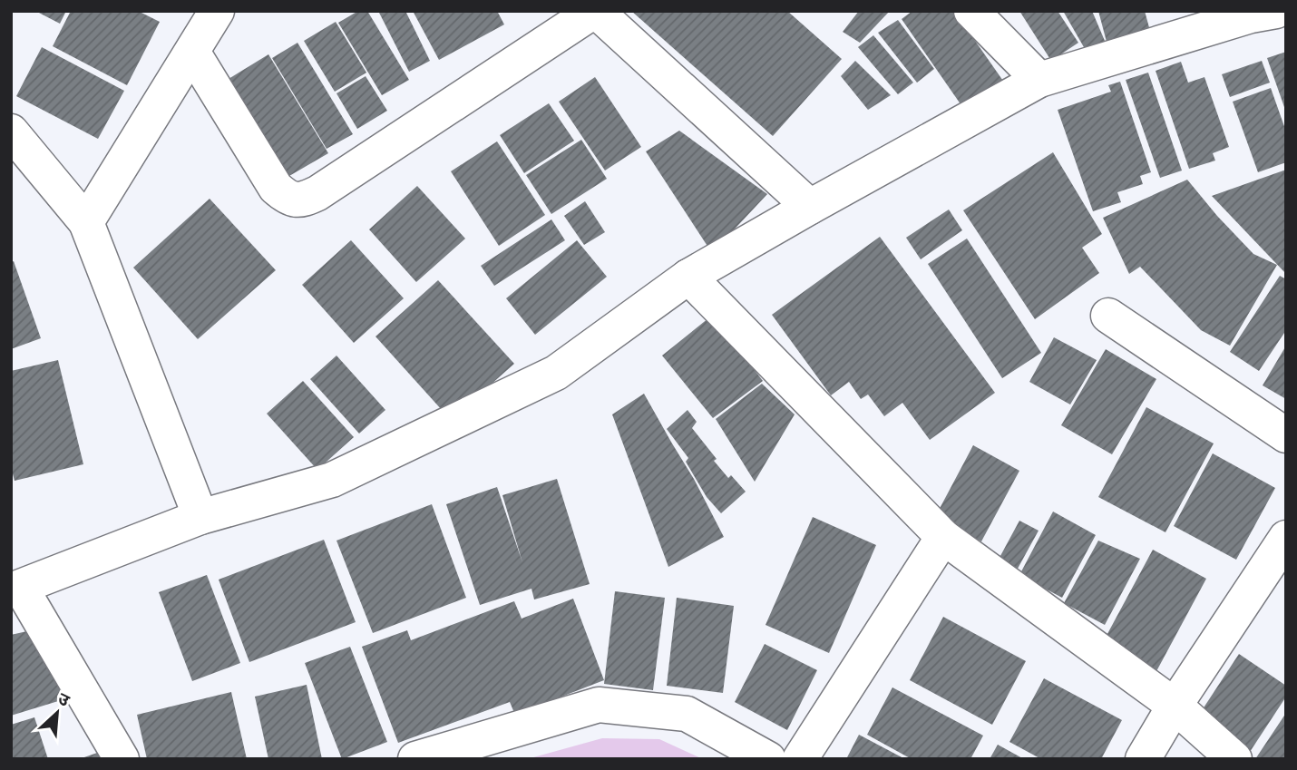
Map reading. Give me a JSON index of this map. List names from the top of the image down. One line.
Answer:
{"north":"top right"}
